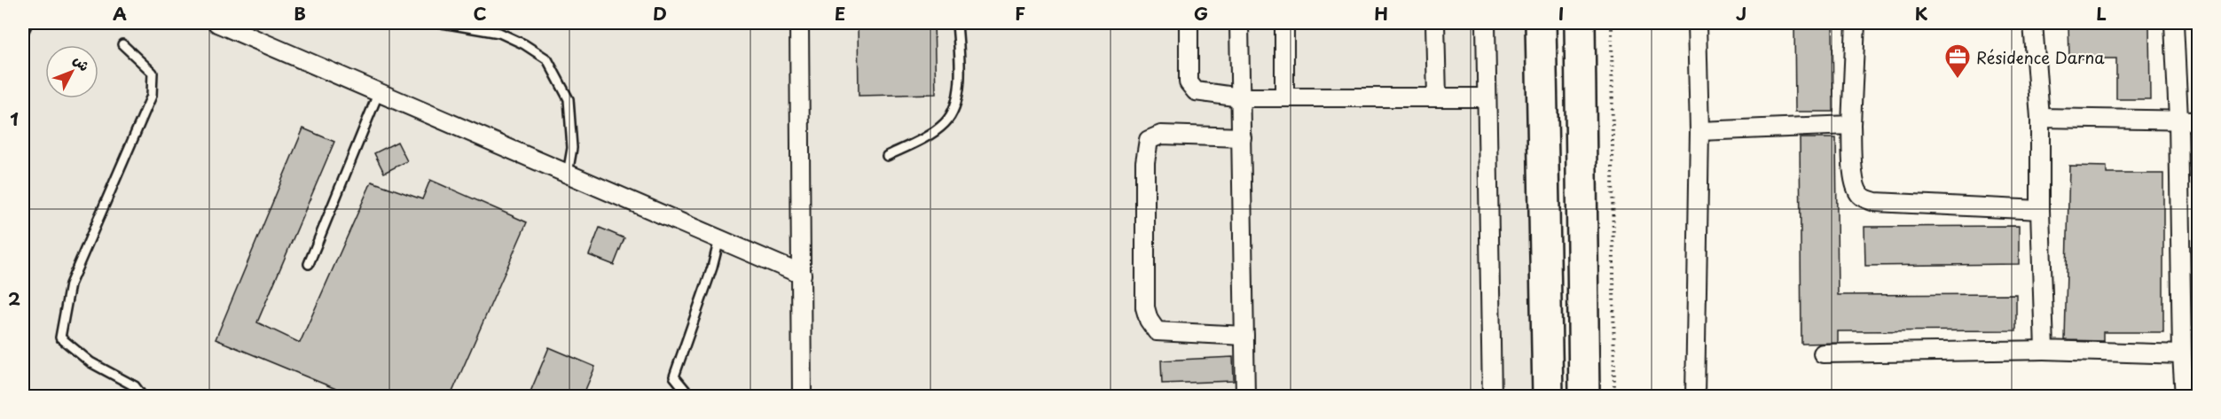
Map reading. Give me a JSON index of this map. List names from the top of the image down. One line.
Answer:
{"places":{"office":["Résidence Darna"]},"north":"top right","grid":{"columns":["A","B","C","D","E","F","G","H","I","J","K","L"],"rows":["1","2"]}}
